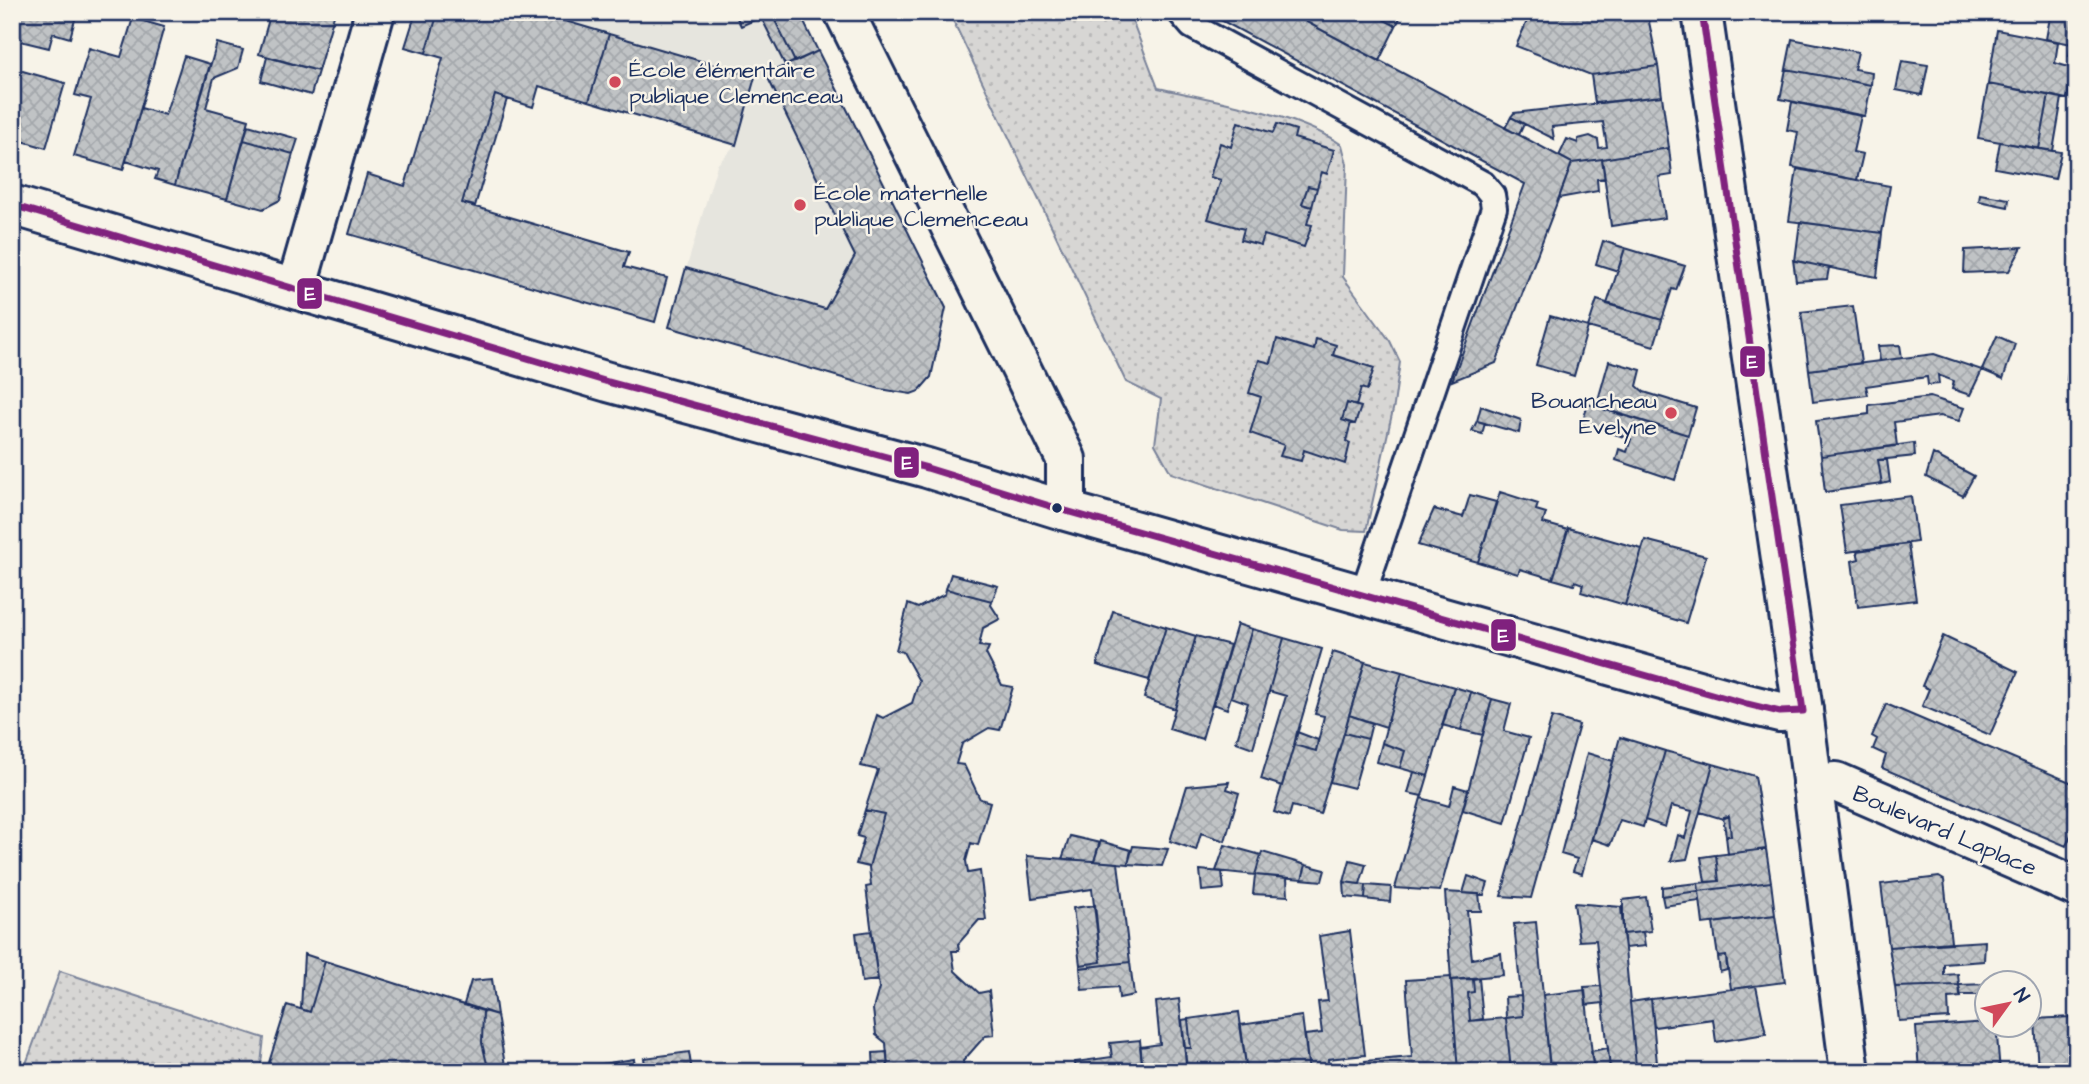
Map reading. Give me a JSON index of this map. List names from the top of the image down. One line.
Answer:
{"streets":{"street":["Boulevard Laplace"]},"places":["École élémentaire publique Clemenceau","École maternelle publique Clemenceau","Bouancheau Evelyne"],"lines":["transit line E"],"north":"top right"}
